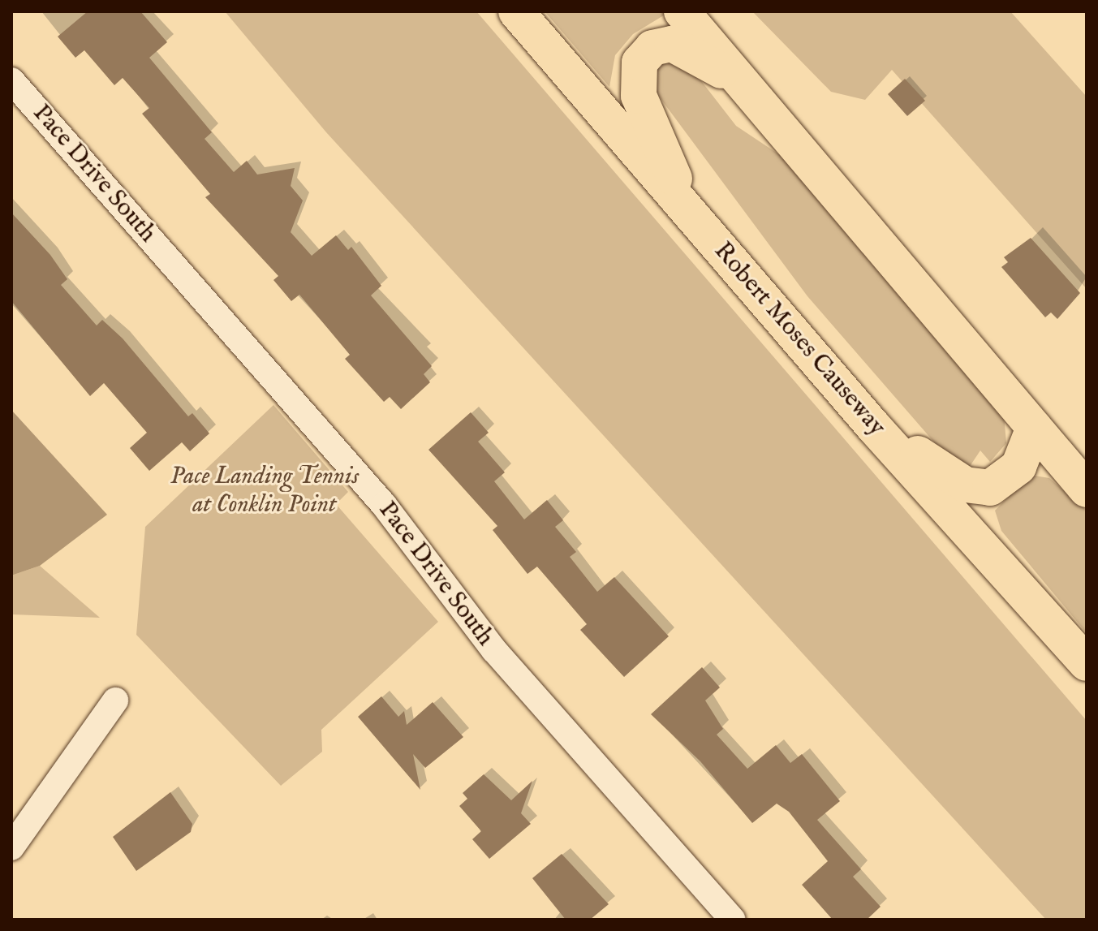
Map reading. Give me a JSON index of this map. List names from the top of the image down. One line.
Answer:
{"streets":{"highway":["Robert Moses Causeway"],"street":["Pace Drive South"]},"parks":["Pace Landing Tennis at Conklin Point"]}
